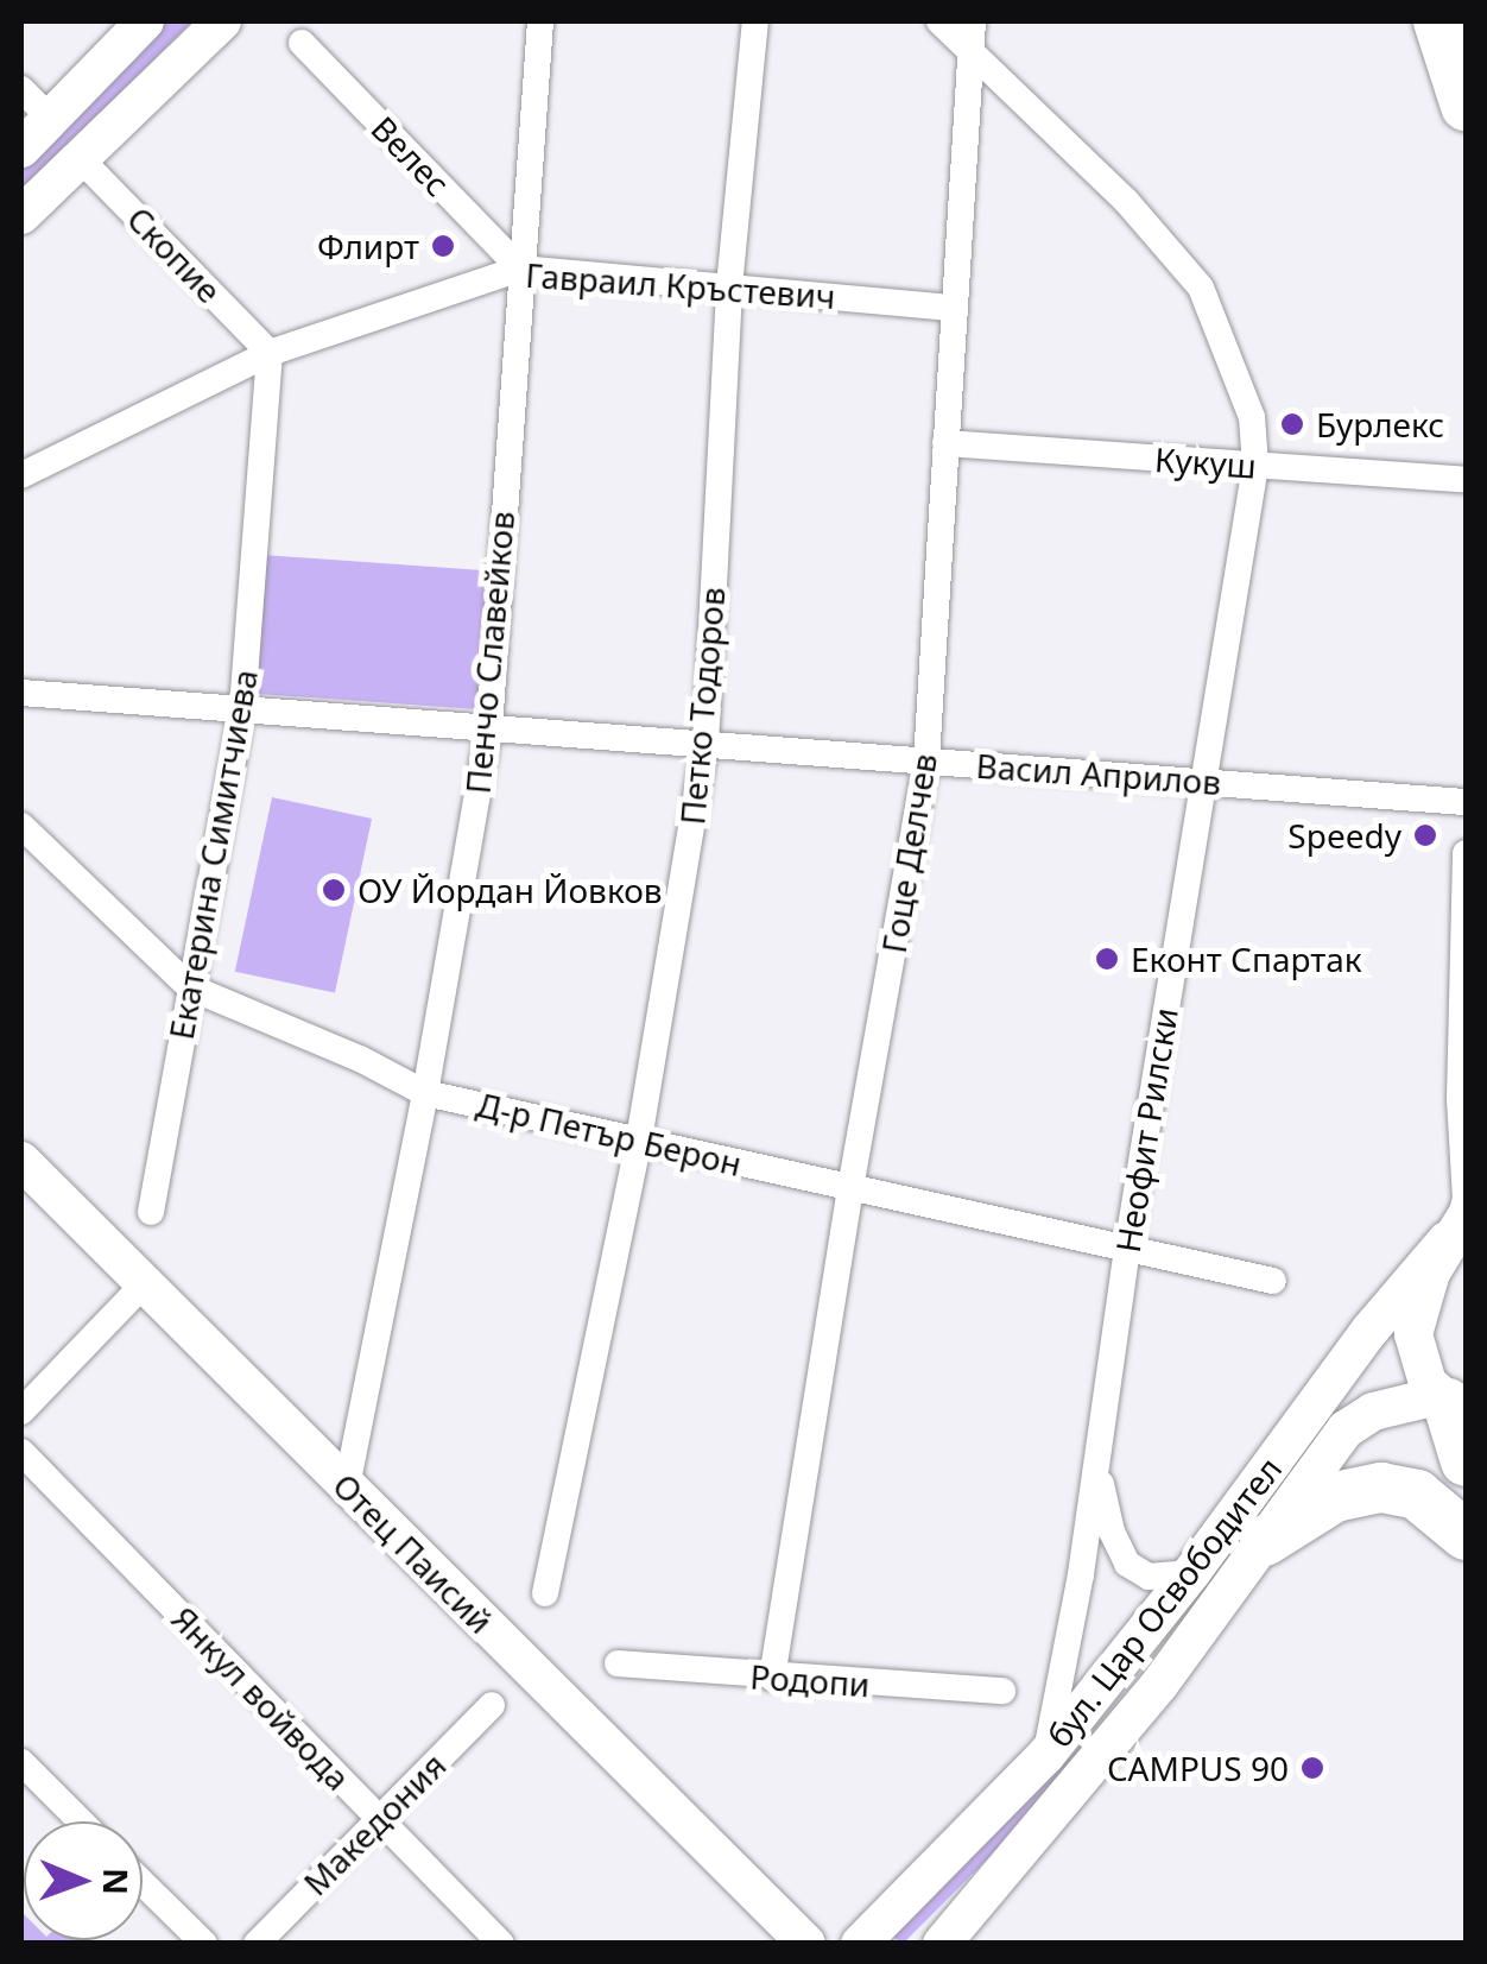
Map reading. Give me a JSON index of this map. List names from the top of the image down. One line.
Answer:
{"streets":{"main road":["Отец Паисий","бул. Цар Освободител"],"street":["Велес","Скопие","Гавраил Кръстевич","Кукуш","Пенчо Славейков","Петко Тодоров","Васил Априлов","Гоце Делчев","Екатерина Симитчиева","Неофит Рилски","Д-р Петър Берон","Родопи","Янкул войвода","Македония"]},"crossings":[["Велес","Гавраил Кръстевич"],["Велес","Пенчо Славейков"],["Скопие","Гавраил Кръстевич"],["Скопие","Екатерина Симитчиева"],["Гавраил Кръстевич","Пенчо Славейков"],["Гавраил Кръстевич","Петко Тодоров"],["Гавраил Кръстевич","Гоце Делчев"],["Гавраил Кръстевич","Екатерина Симитчиева"],["Кукуш","Гоце Делчев"],["Кукуш","Неофит Рилски"],["Пенчо Славейков","Васил Априлов"],["Пенчо Славейков","Д-р Петър Берон"],["Пенчо Славейков","Отец Паисий"],["Петко Тодоров","Васил Априлов"],["Петко Тодоров","Д-р Петър Берон"],["Васил Априлов","Гоце Делчев"],["Васил Априлов","Екатерина Симитчиева"],["Васил Априлов","Неофит Рилски"],["Гоце Делчев","Неофит Рилски"],["Гоце Делчев","Д-р Петър Берон"],["Гоце Делчев","Родопи"],["Екатерина Симитчиева","Д-р Петър Берон"],["Неофит Рилски","Д-р Петър Берон"],["Неофит Рилски","бул. Цар Освободител"],["Янкул войвода","Македония"]],"places":["Флирт","Бурлекс","Speedy","ОУ Йордан Йовков","Еконт Спартак","CAMPUS 90"],"north":"right"}
